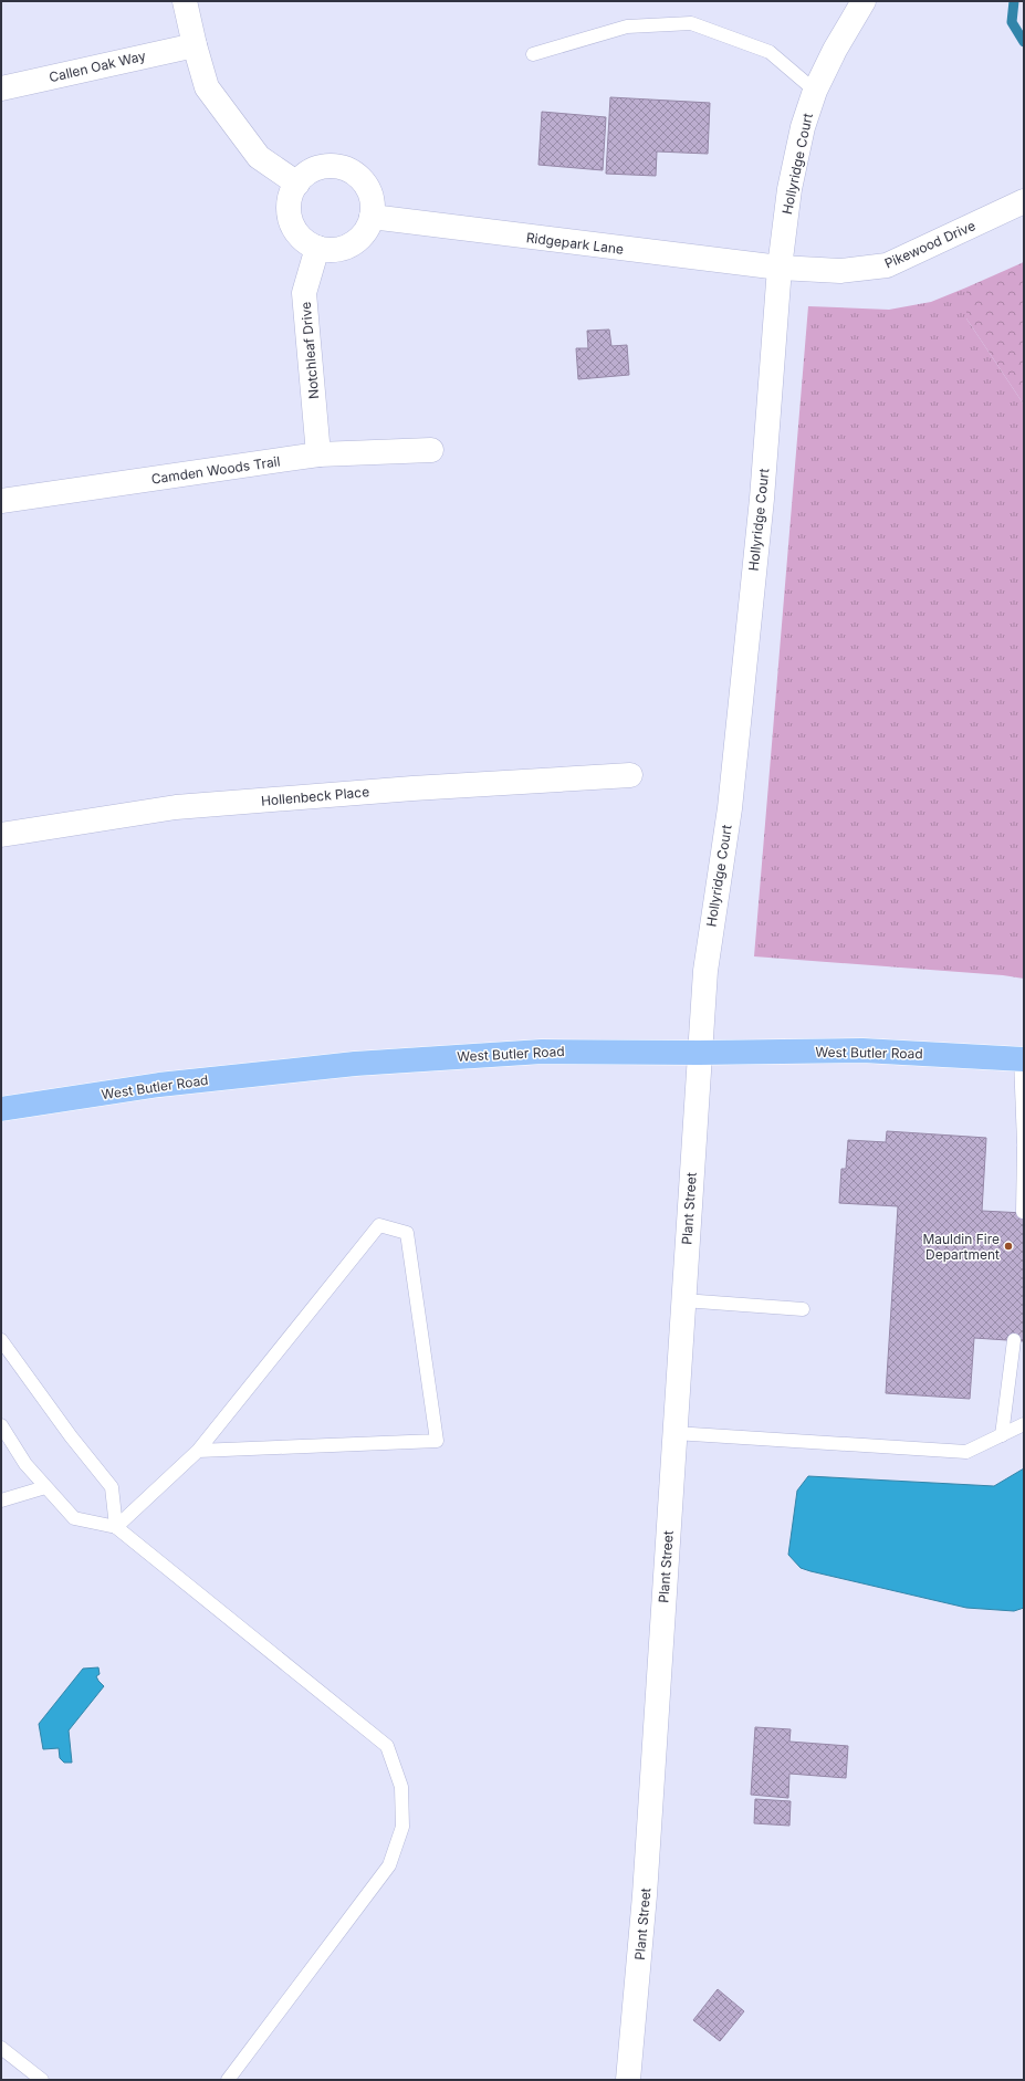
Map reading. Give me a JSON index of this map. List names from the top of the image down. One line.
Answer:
{"streets":{"main road":["West Butler Road"],"street":["Callen Oak Way","Hollyridge Court","Ridgepark Lane","Pikewood Drive","Notchleaf Drive","Camden Woods Trail","Hollenbeck Place","Plant Street"]},"crossings":[["Hollyridge Court","Ridgepark Lane"],["Hollyridge Court","Pikewood Drive"],["Hollyridge Court","West Butler Road"],["Hollyridge Court","Plant Street"],["Ridgepark Lane","Pikewood Drive"],["Ridgepark Lane","Notchleaf Drive"],["Notchleaf Drive","Camden Woods Trail"],["West Butler Road","Plant Street"]],"places":["Mauldin Fire Department"]}
